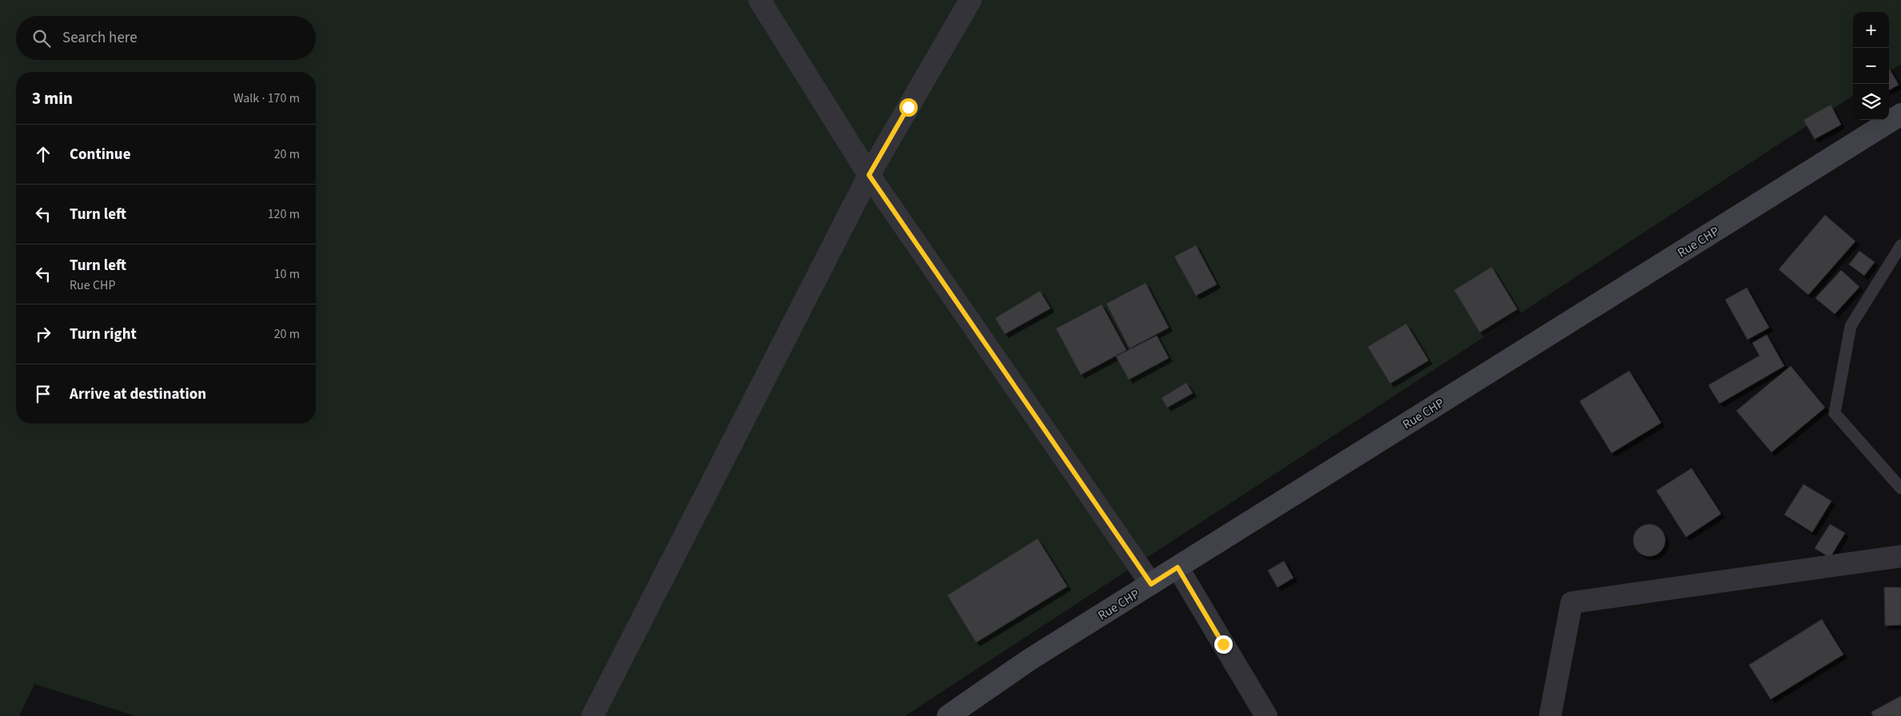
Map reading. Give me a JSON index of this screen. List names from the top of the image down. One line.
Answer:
{"streets":{"street":["Rue CHP"]},"page":{"map_buttons":["+","−"],"search":"Search here","heading":["3 min","Walk · 170 m"],"list":[["Continue","20 m"],["Turn left","120 m"],["Turn left","Rue CHP","10 m"],["Turn right","20 m"],"Arrive at destination"]}}
